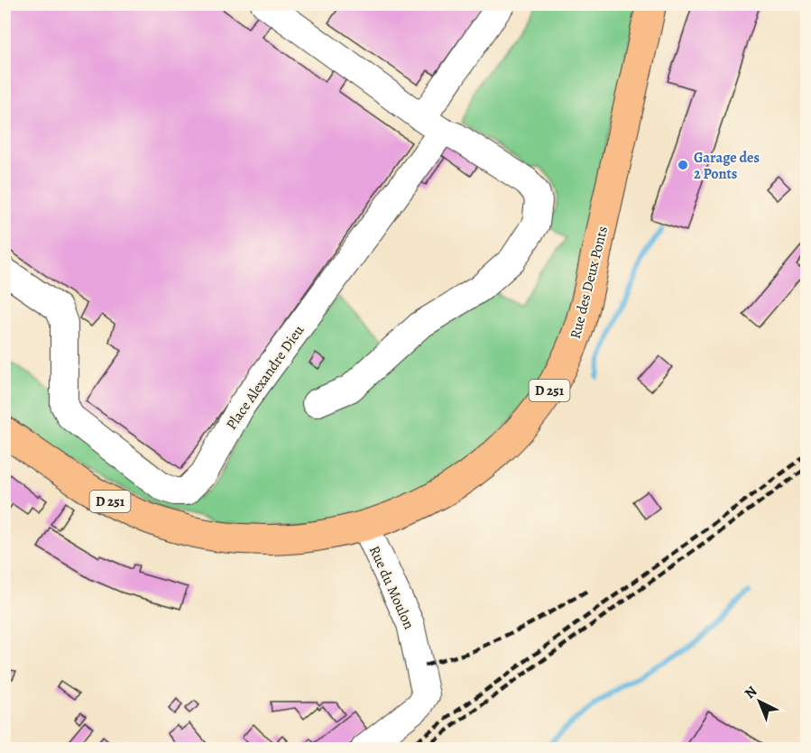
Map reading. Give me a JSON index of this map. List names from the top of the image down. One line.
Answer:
{"streets":{"main road":["Rue des Deux Ponts","D 251"],"street":["Place Alexandre Dieu","Rue du Moulon"]},"crossings":[["Rue des Deux Ponts","Rue du Moulon"]],"places":["Garage des 2 Ponts"],"north":"top left"}
